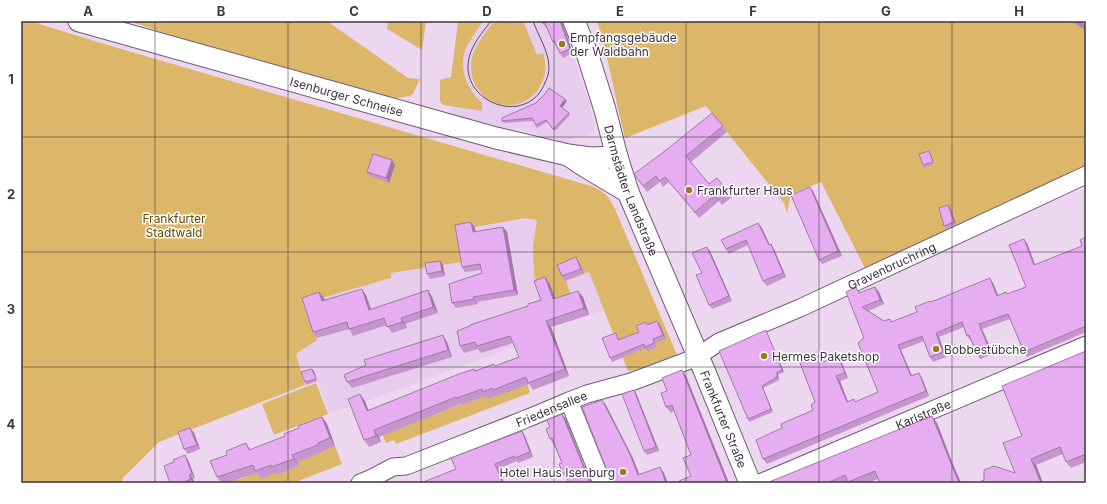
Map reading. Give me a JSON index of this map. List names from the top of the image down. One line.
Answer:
{"streets":{"main road":["Isenburger Schneise","Darmstädter Landstraße","Frankfurter Straße"],"street":["Gravenbruchring","Friedensallee","Karlstraße"]},"crossings":[["Isenburger Schneise","Darmstädter Landstraße"],["Darmstädter Landstraße","Gravenbruchring"],["Darmstädter Landstraße","Friedensallee"],["Darmstädter Landstraße","Frankfurter Straße"],["Gravenbruchring","Friedensallee"],["Gravenbruchring","Frankfurter Straße"],["Friedensallee","Frankfurter Straße"]],"parks":["Frankfurter Stadtwald"],"places":["Empfangsgebäude der Waldbahn","Frankfurter Haus","Bobbestübche","Hermes Paketshop","Hotel Haus Isenburg"],"grid":{"columns":["A","B","C","D","E","F","G","H"],"rows":["1","2","3","4"]}}
